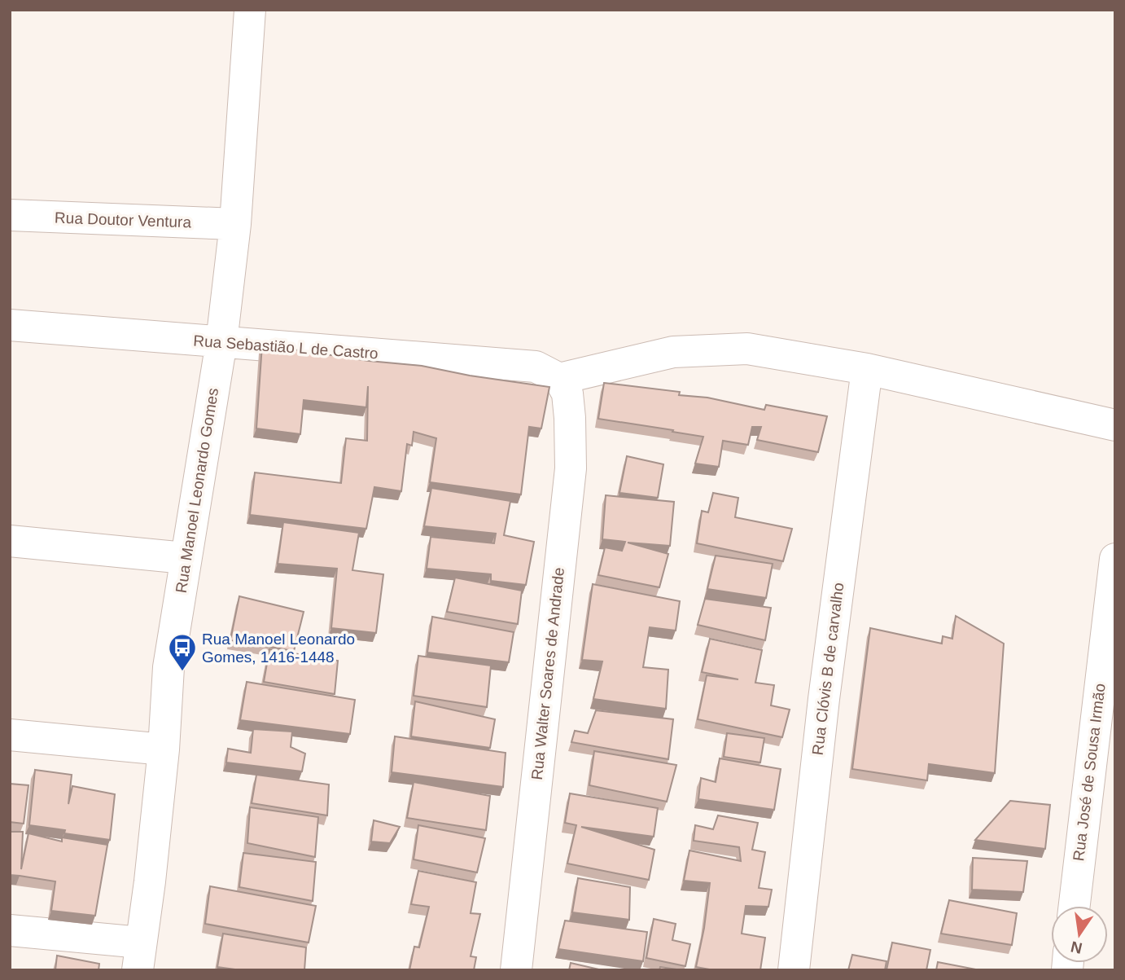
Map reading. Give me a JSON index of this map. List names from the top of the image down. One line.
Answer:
{"streets":{"street":["Rua Doutor Ventura","Rua Sebastião L de Castro","Rua Manoel Leonardo Gomes","Rua Clóvis B de carvalho","Rua Walter Soares de Andrade","Rua José de Sousa Irmão"]},"crossings":[["Rua Doutor Ventura","Rua Manoel Leonardo Gomes"],["Rua Sebastião L de Castro","Rua Manoel Leonardo Gomes"],["Rua Sebastião L de Castro","Rua Walter Soares de Andrade"]],"places":{"bus stop":["Rua Manoel Leonardo Gomes, 1416-1448"]},"north":"bottom"}
